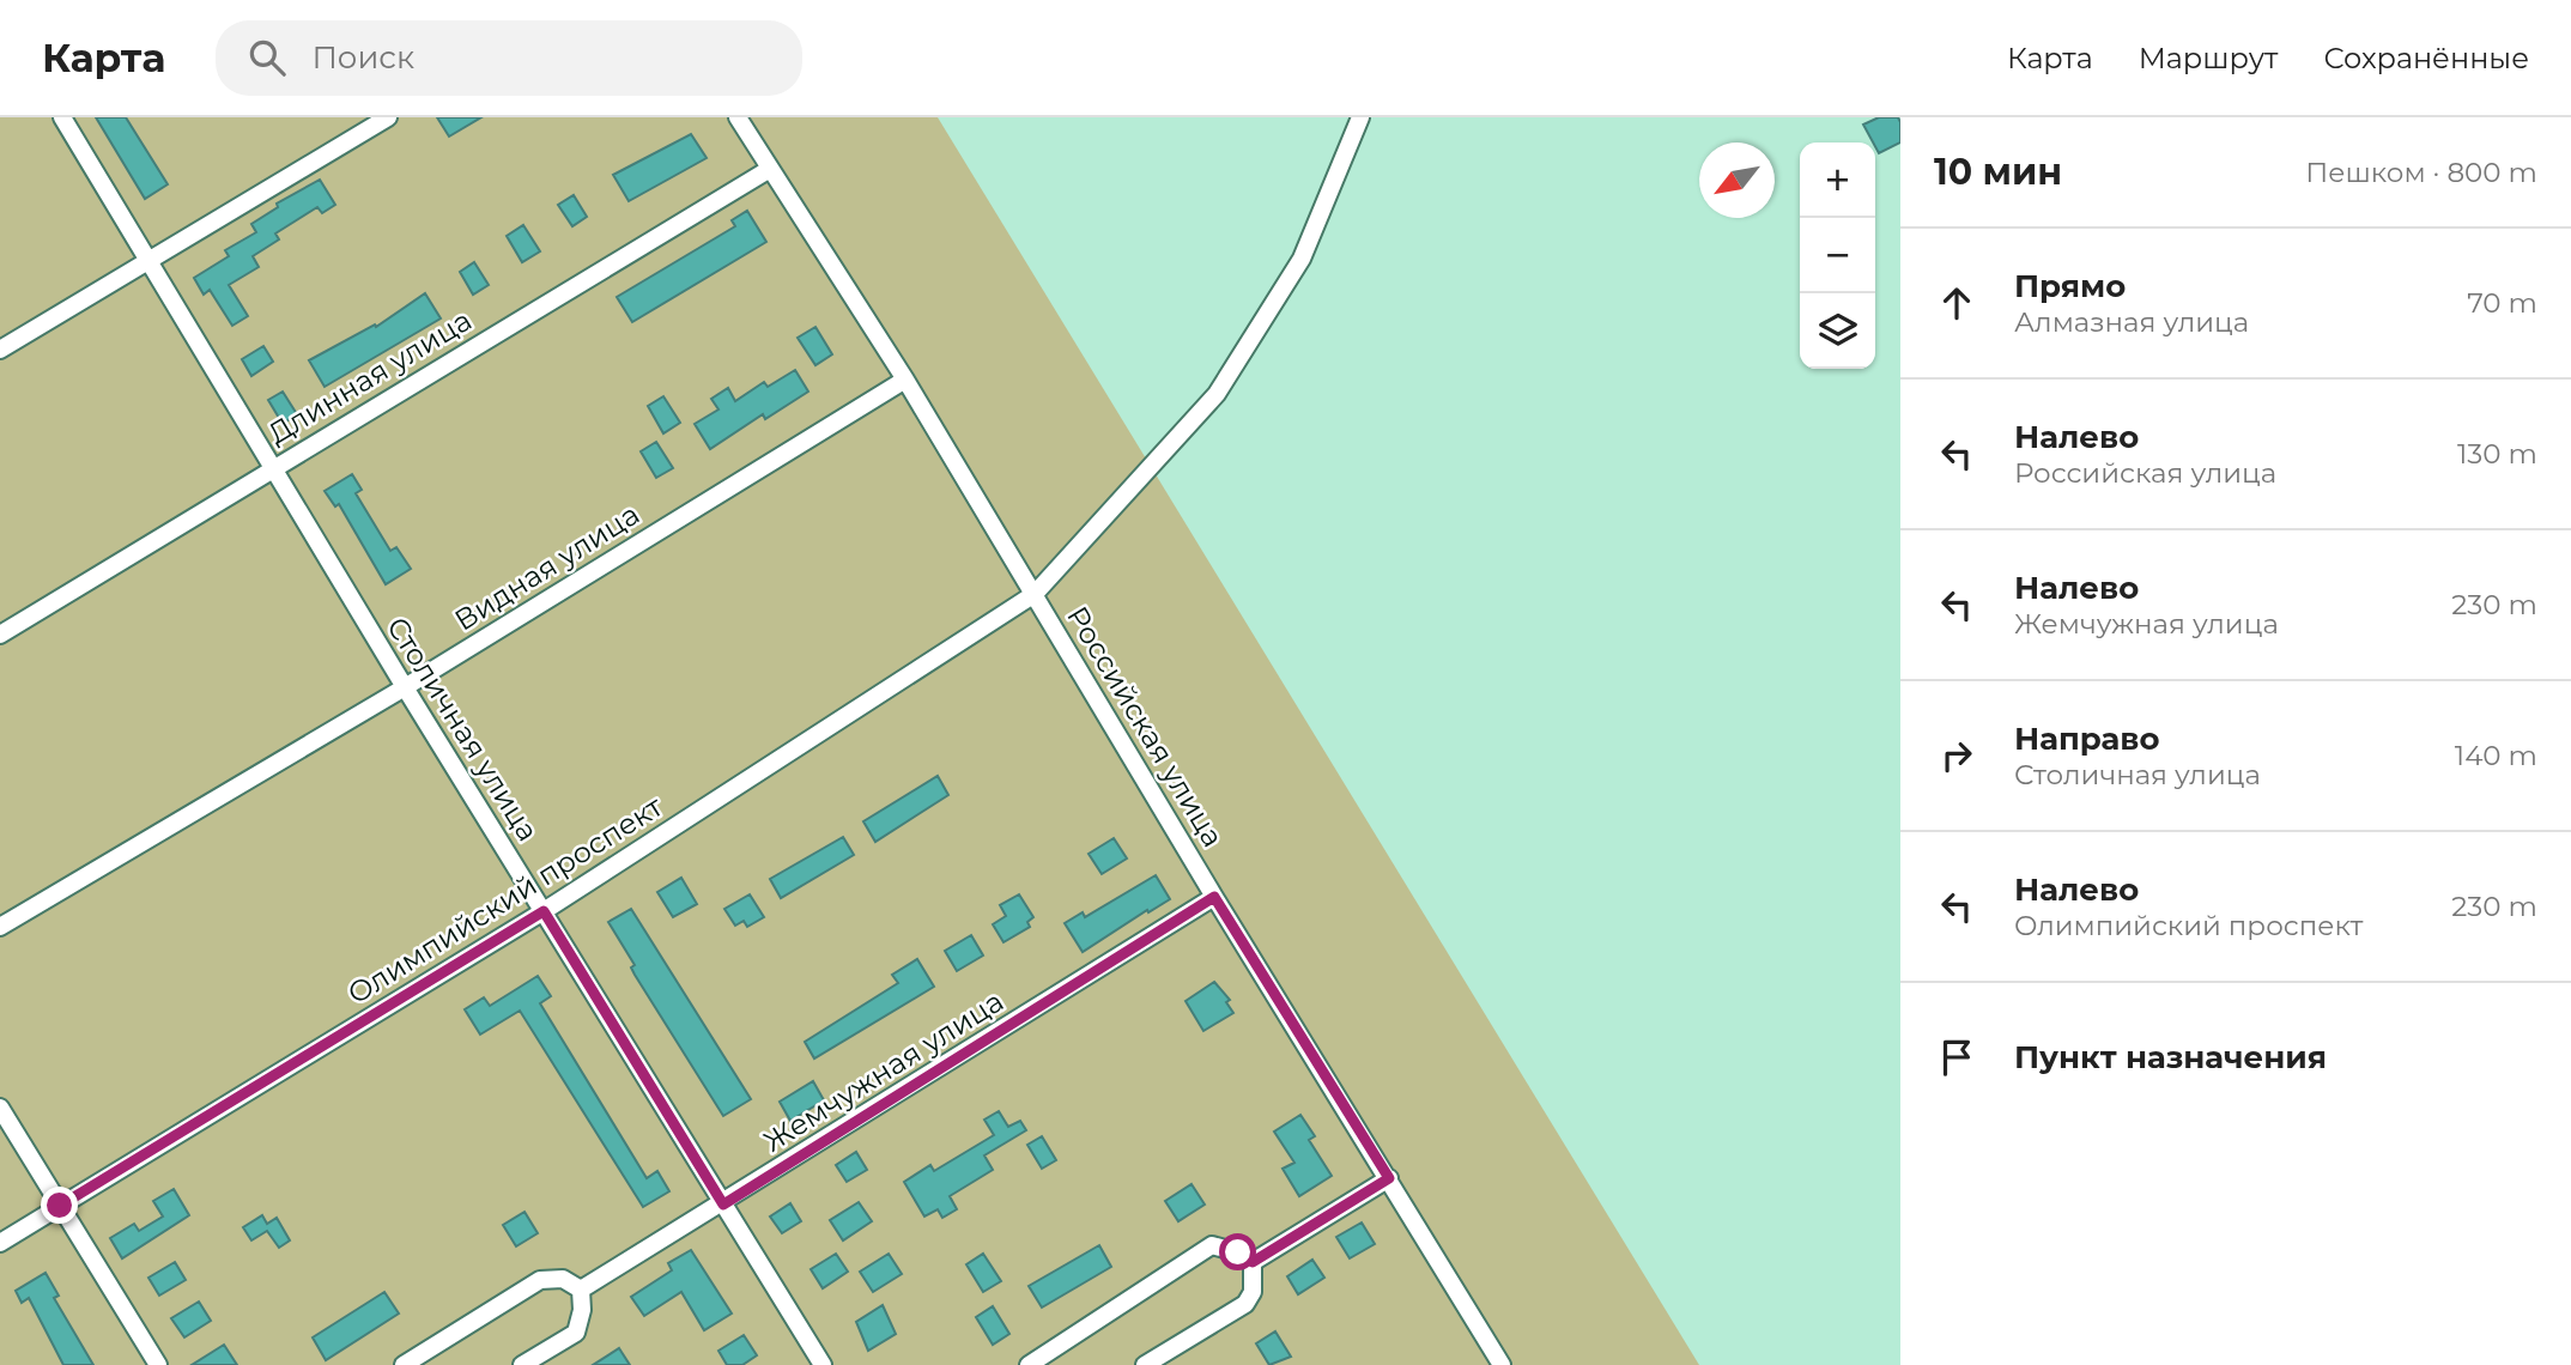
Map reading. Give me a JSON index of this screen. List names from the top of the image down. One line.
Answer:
{"streets":{"street":["Длинная улица","Видная улица","Российская улица","Столичная улица","Олимпийский проспект","Жемчужная улица"]},"crossings":[["Длинная улица","Российская улица"],["Длинная улица","Столичная улица"],["Видная улица","Российская улица"],["Видная улица","Столичная улица"],["Российская улица","Олимпийский проспект"],["Российская улица","Жемчужная улица"],["Столичная улица","Олимпийский проспект"],["Столичная улица","Жемчужная улица"]],"north":"bottom left","page":{"header":"Карта","search":"Поиск","nav":["Карта","Маршрут","Сохранённые"],"heading":["10 мин","Пешком · 800 m"],"map_buttons":["+","−"],"list":[["Прямо","Алмазная улица","70 m"],["Налево","Российская улица","130 m"],["Налево","Жемчужная улица","230 m"],["Направо","Столичная улица","140 m"],["Налево","Олимпийский проспект","230 m"],"Пункт назначения"]}}
